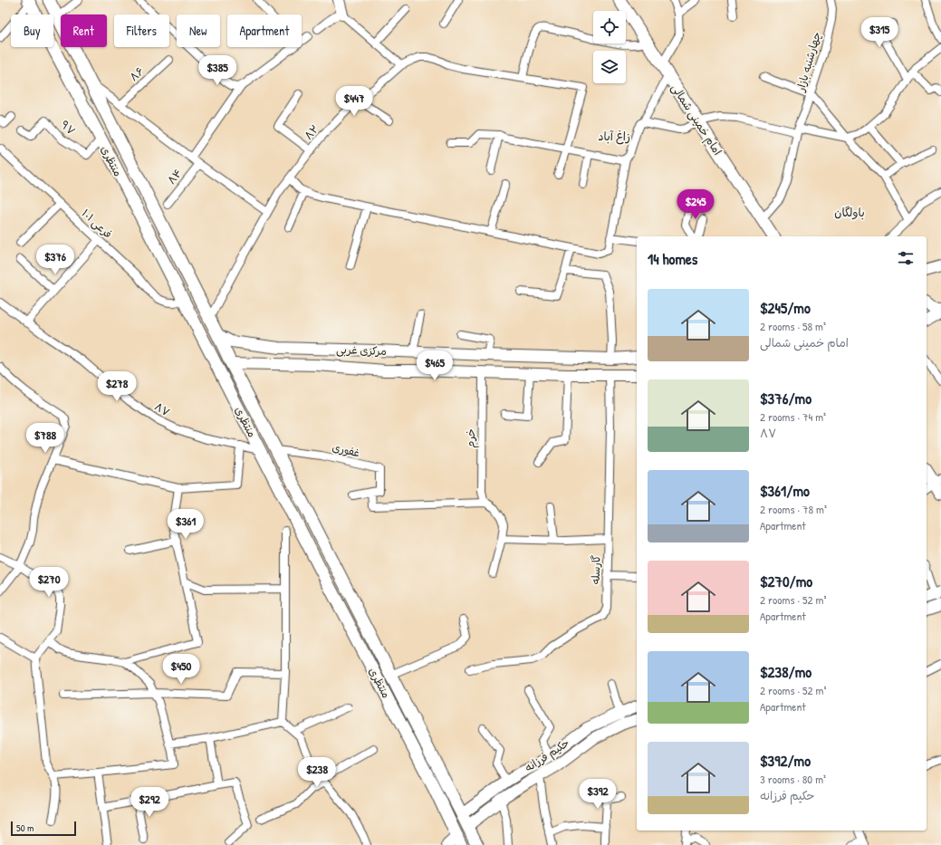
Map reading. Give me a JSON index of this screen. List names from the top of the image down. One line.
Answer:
{"streets":{"main road":["امام خمینی شمالی","منتظری","مرکزی غربی","حکیم فرزانه"],"street":["چهارشنبه بازار","۸۶","۹۷","۸۲","۸۴","فرعی ۱۰۱","۸۷","خرم","غفوری","گارسله"]},"crossings":[["چهارشنبه بازار","امام خمینی شمالی"],["۹۷","منتظری"],["۸۲","منتظری"],["منتظری","فرعی ۱۰۱"],["منتظری","مرکزی غربی"],["منتظری","۸۷"],["منتظری","غفوری"],["منتظری","حکیم فرزانه"],["مرکزی غربی","خرم"],["مرکزی غربی","گارسله"]],"districts":["زاغ آباد","باولگان"],"scale_bar":"50 m","page":{"chip":["Buy","Rent","Filters","New","Apartment"],"price":["$315","$385","$447","$245","$376","$465","$278","$788","$361","$270","$450","$238","$392","$292"],"heading":"14 homes","list":[{"name":"$245/mo","note":"2 rooms · 58 m² · امام خمینی شمالی"},{"name":"$376/mo","note":"2 rooms · 74 m² · ۸۷"},{"name":"$361/mo","note":"2 rooms · 78 m² · Apartment"},{"name":"$270/mo","note":"2 rooms · 52 m² · Apartment"},{"name":"$238/mo","note":"2 rooms · 52 m² · Apartment"},{"name":"$392/mo","note":"3 rooms · 80 m² · حکیم فرزانه"}],"scale":"50 m"}}
